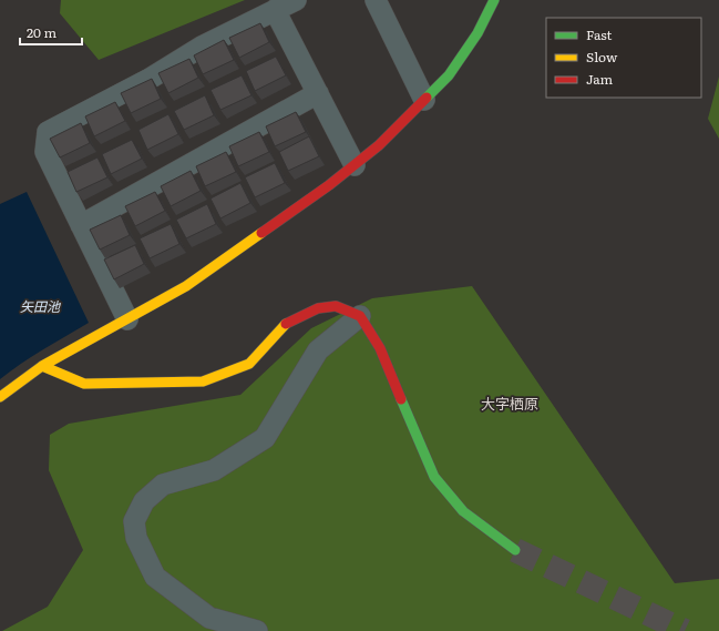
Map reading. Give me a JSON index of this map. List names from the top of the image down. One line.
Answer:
{"districts":["大字栖原"],"water":["矢田池"],"legend":["Fast","Slow","Jam"],"scale_bar":"20 m"}
